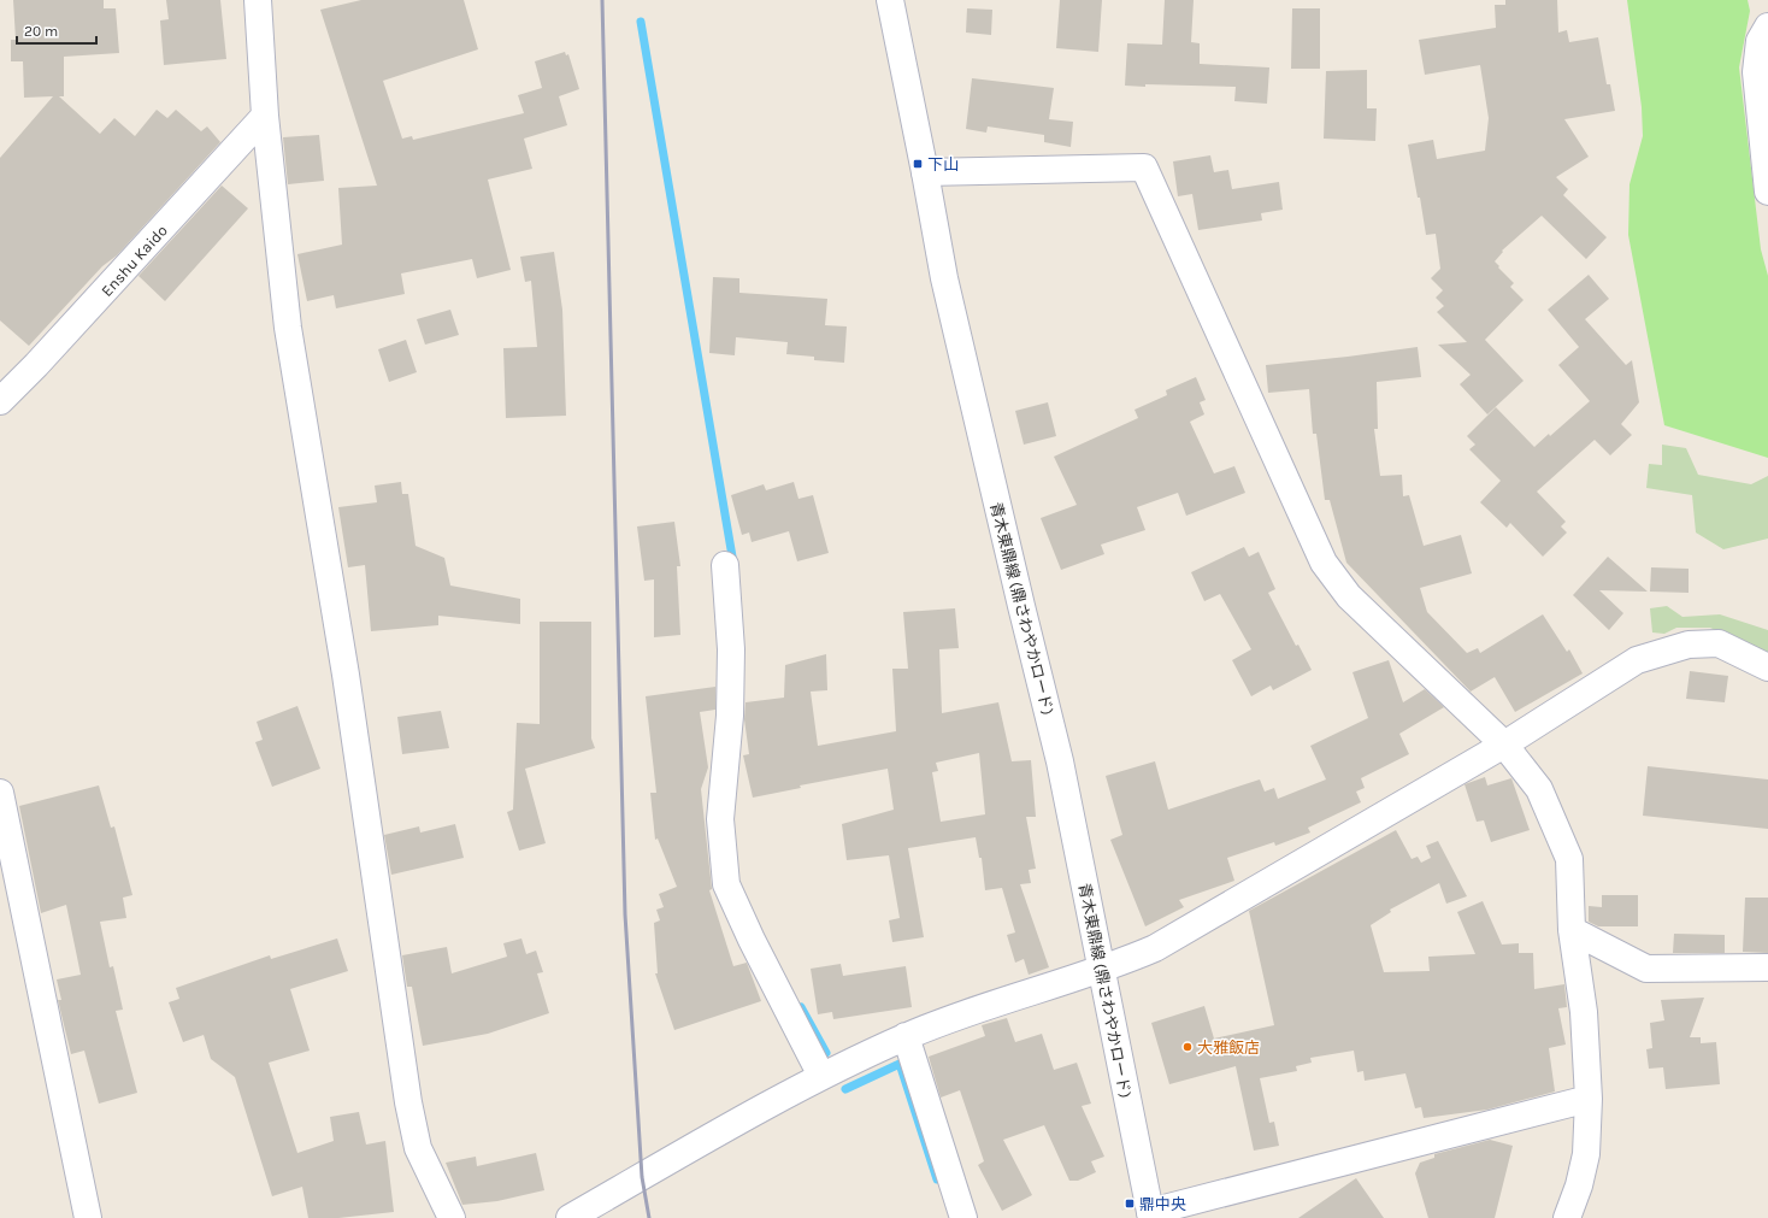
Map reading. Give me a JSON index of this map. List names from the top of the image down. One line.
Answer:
{"streets":{"street":["Enshu Kaido","青木東鼎線 (鼎さわやかロード)"]},"places":{"transit":["下山","鼎中央"],"other":["大雅飯店"]},"scale_bar":"20 m"}
